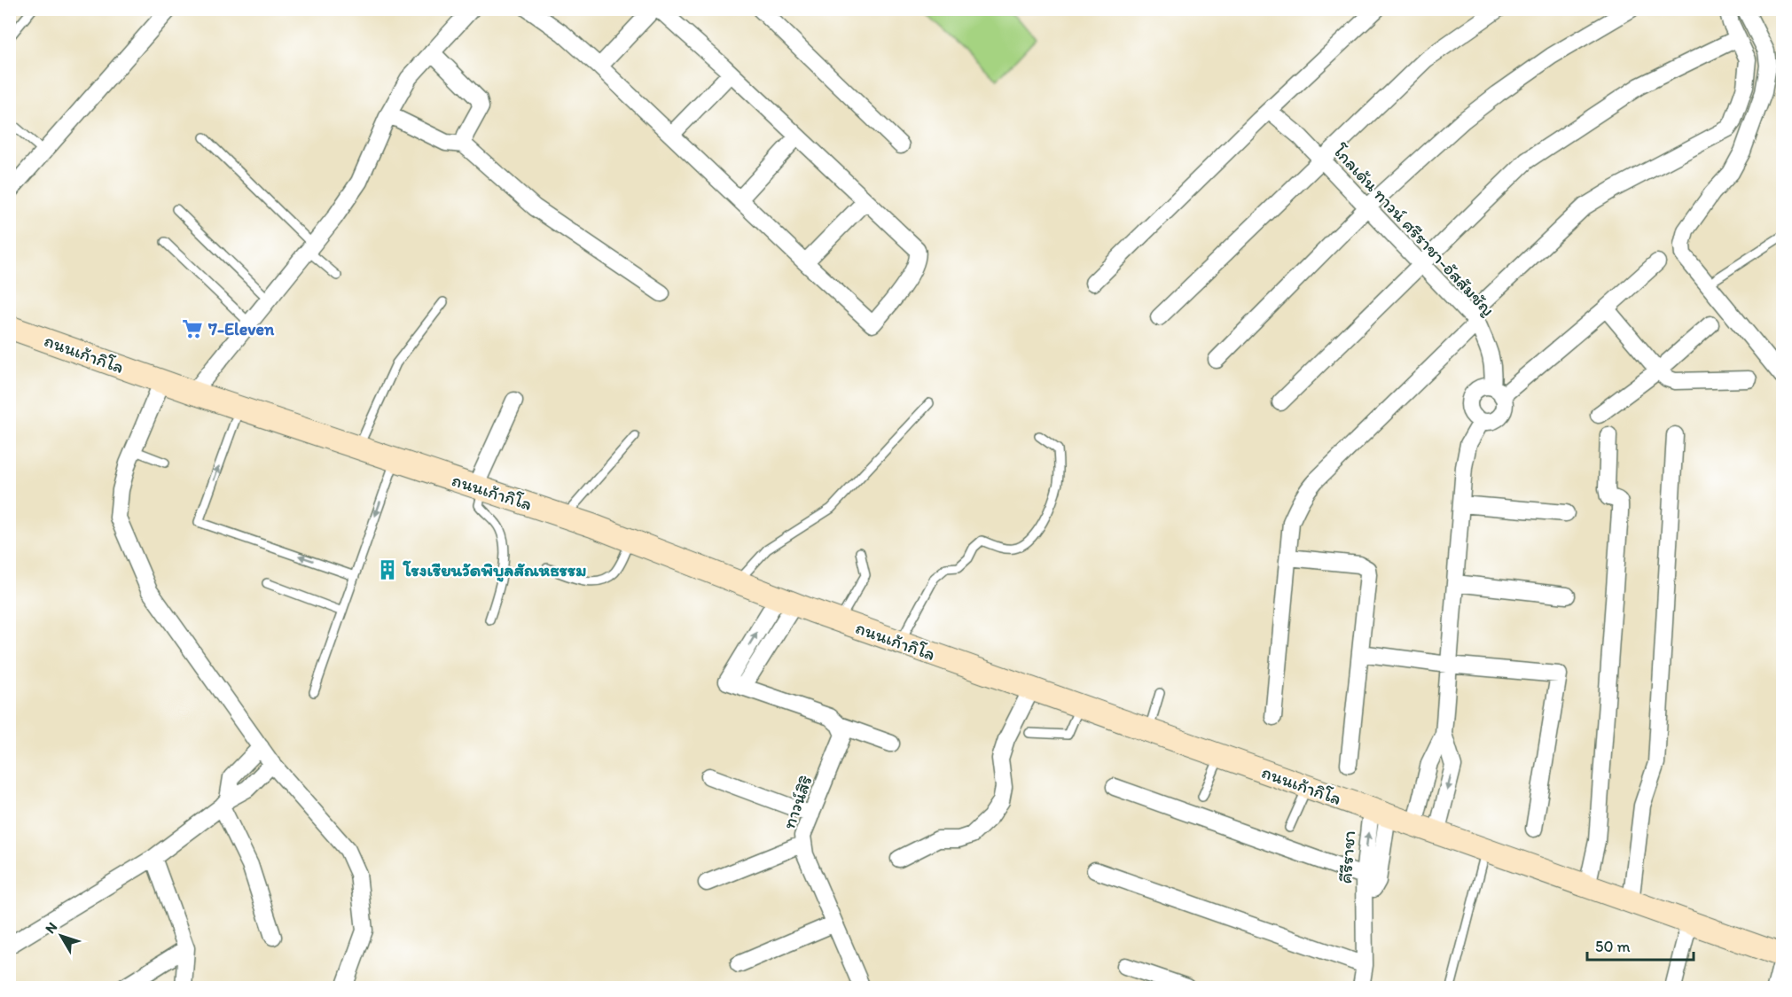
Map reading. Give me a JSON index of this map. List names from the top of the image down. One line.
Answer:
{"streets":{"main road":["ถนนเก้ากิโล"],"street":["โกลเด้น ทาวน์ ศรีราชา-อัสสัมชัญ","ทาวน์สิริ","คีรีราชา"]},"crossings":[["ถนนเก้ากิโล","คีรีราชา"]],"places":{"supermarket":["7-Eleven"],"building":["โรงเรียนวัดพิบูลสัณหธรรม"]},"scale_bar":"50 m","north":"top left"}
